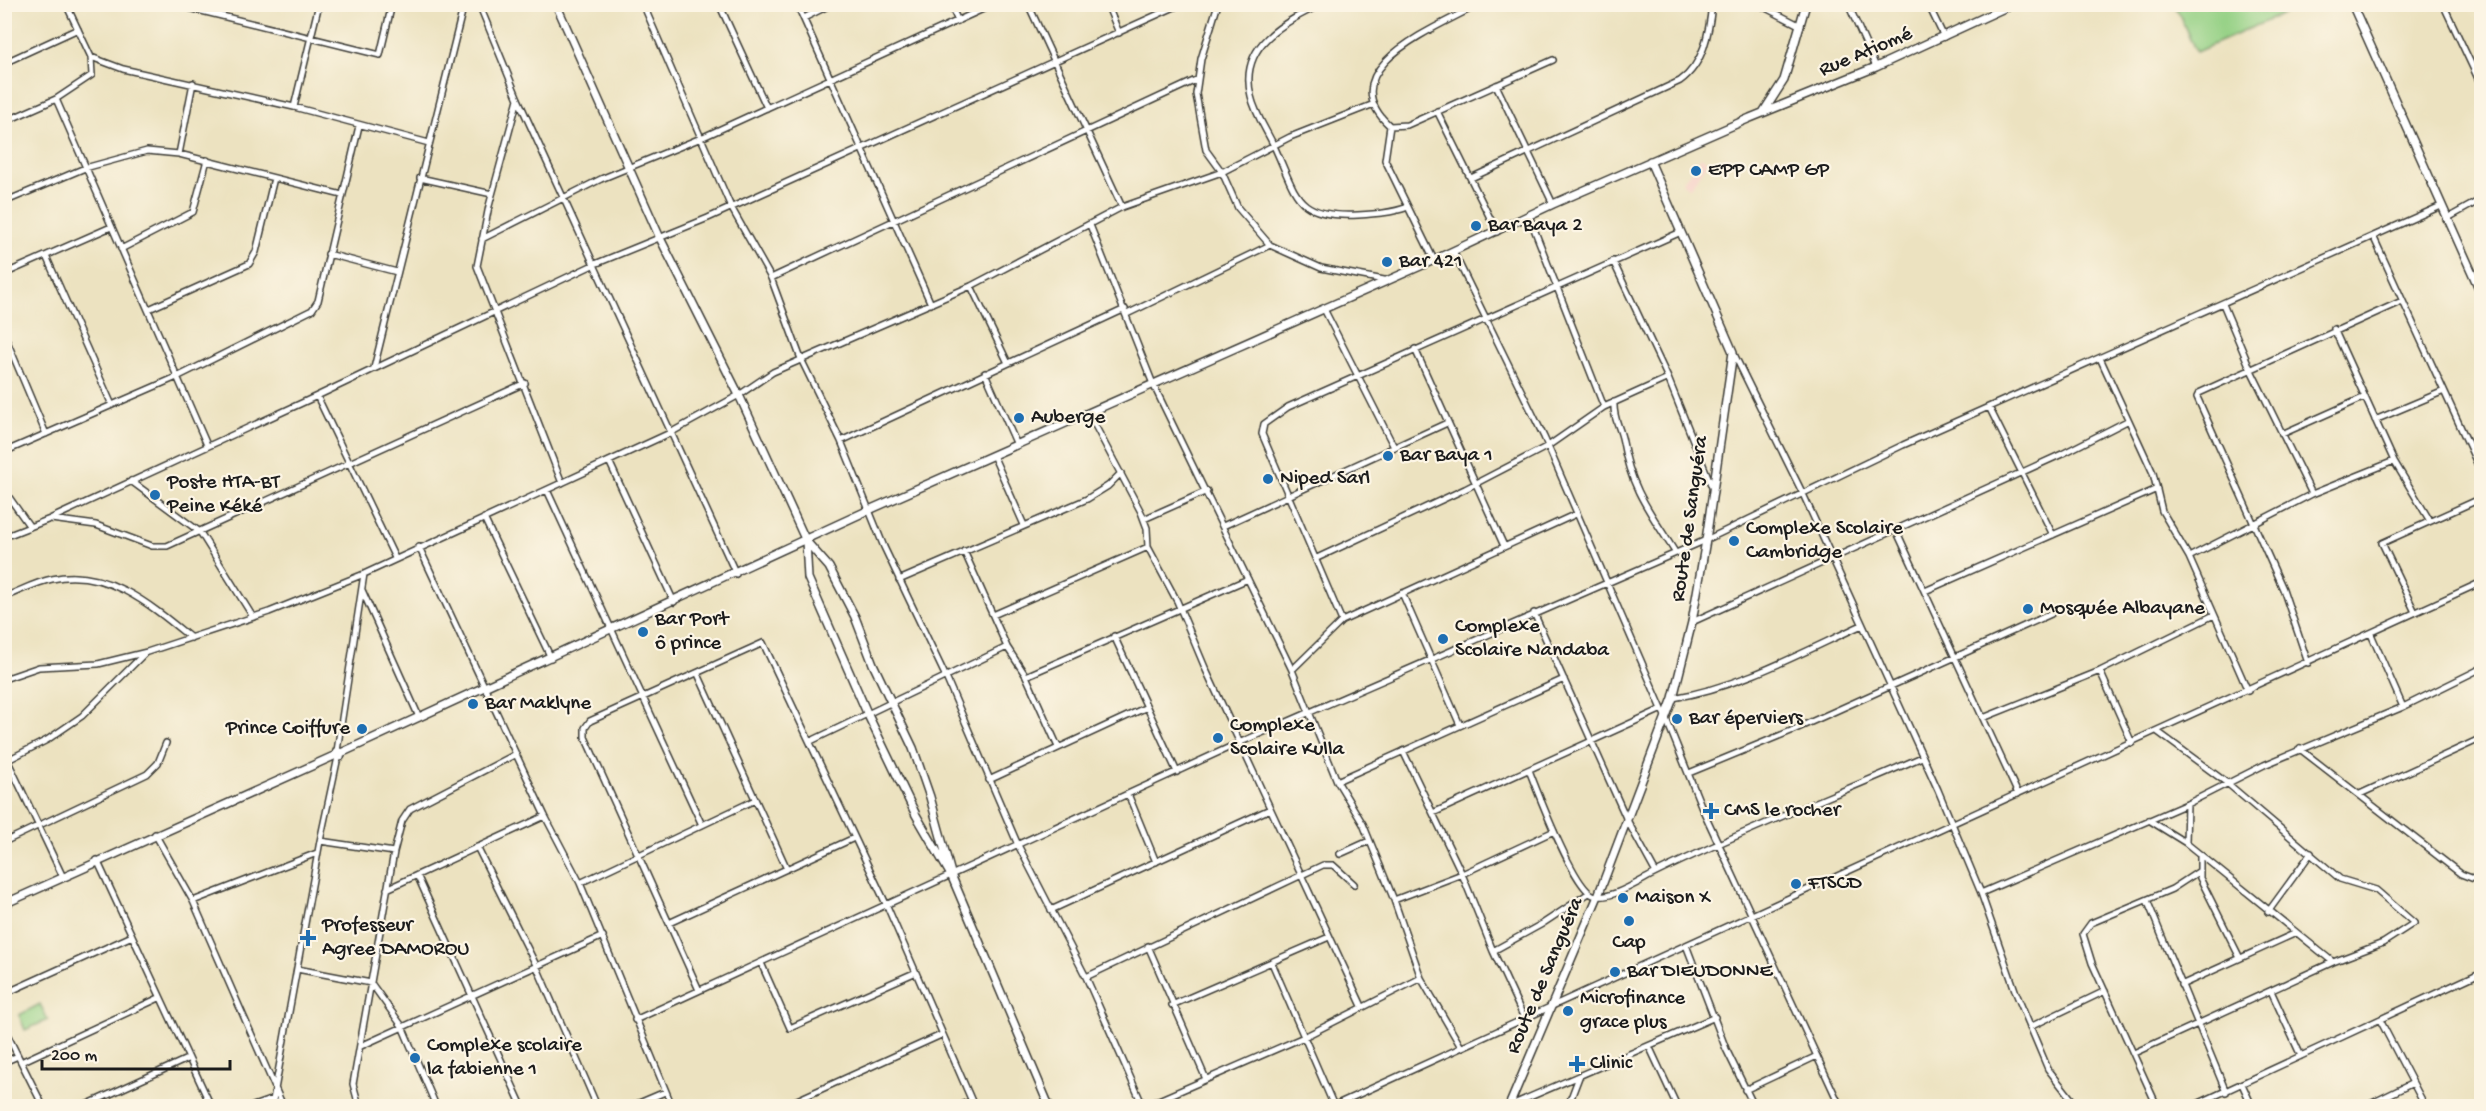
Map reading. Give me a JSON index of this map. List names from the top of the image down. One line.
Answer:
{"streets":{"street":["Rue Atiomé","Route de Sanguéra"]},"places":{"other":["EPP CAMP GP","Bar Baya 2","Bar 421","Auberge","Bar Baya 1","Niped Sarl","Poste HTA-BT Peine Kéké","Complexe Scolaire Cambridge","Mosquée Albayane","Bar Port ô prince","Complexe Scolaire Nandaba","Bar Maklyne","Bar éperviers","Prince Coiffure","Complexe Scolaire Kulla","FTSCD","Maison X","Cap","Bar DIEUDONNE","Microfinance grace plus","Complexe scolaire la fabienne 1"],"health":["CMS le rocher","Professeur Agree DAMOROU","Clinic"]},"scale_bar":"200 m"}
